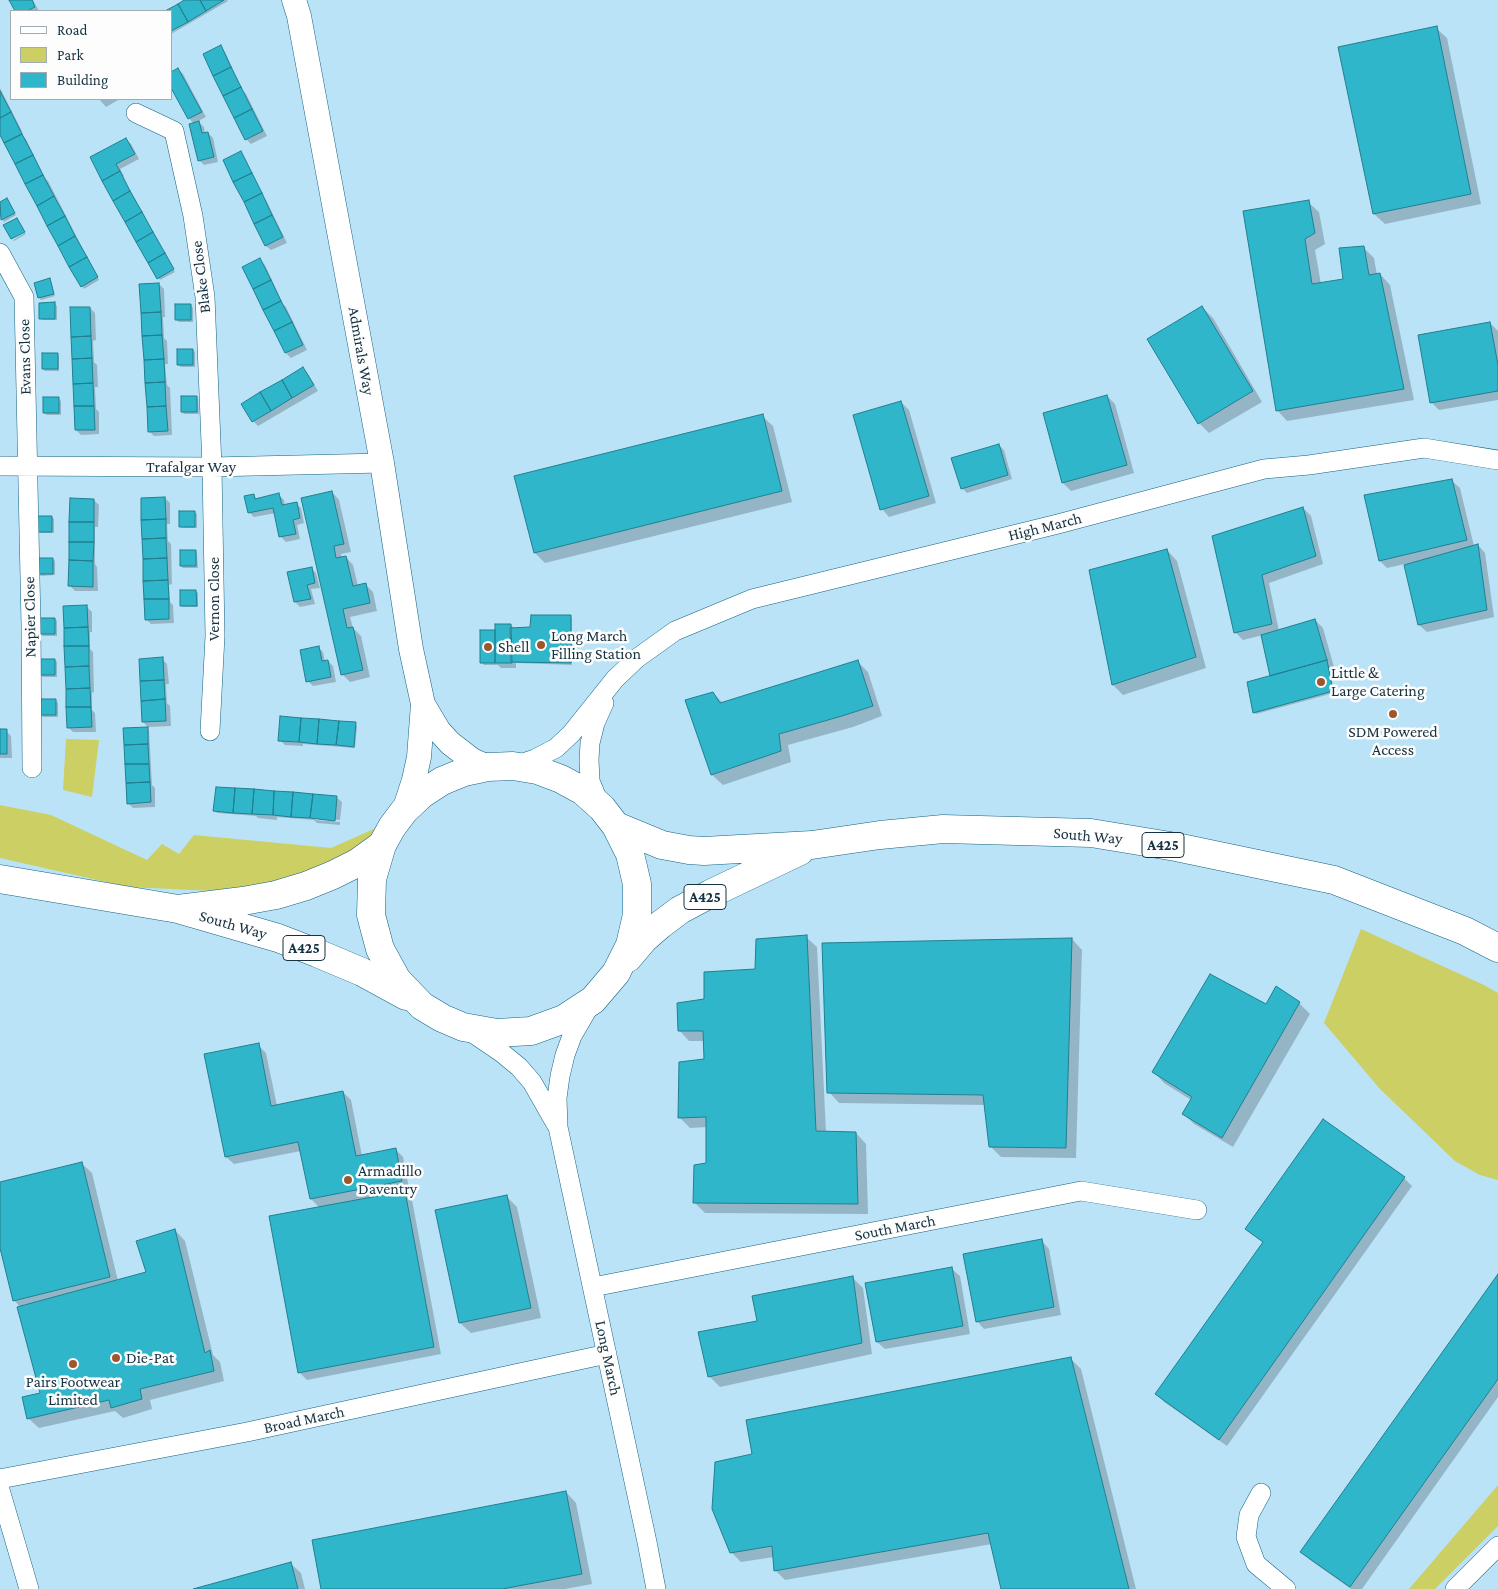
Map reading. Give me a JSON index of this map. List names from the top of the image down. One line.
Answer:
{"streets":{"main road":["South Way","A425"],"street":["Blake Close","Admirals Way","Evans Close","Trafalgar Way","High March","Vernon Close","Napier Close","South March","Long March","Broad March"]},"crossings":[["Blake Close","Trafalgar Way"],["Blake Close","Vernon Close"],["Admirals Way","Trafalgar Way"],["Admirals Way","High March"],["Evans Close","Trafalgar Way"],["Evans Close","Napier Close"],["Trafalgar Way","Vernon Close"],["Trafalgar Way","Napier Close"],["High March","South Way"],["South March","Long March"],["Long March","Broad March"]],"places":["Long March Filling Station","Shell","Little & Large Catering","SDM Powered Access","Armadillo Daventry","Die-Pat","Pairs Footwear Limited"],"legend":["Road","Park","Building"]}
